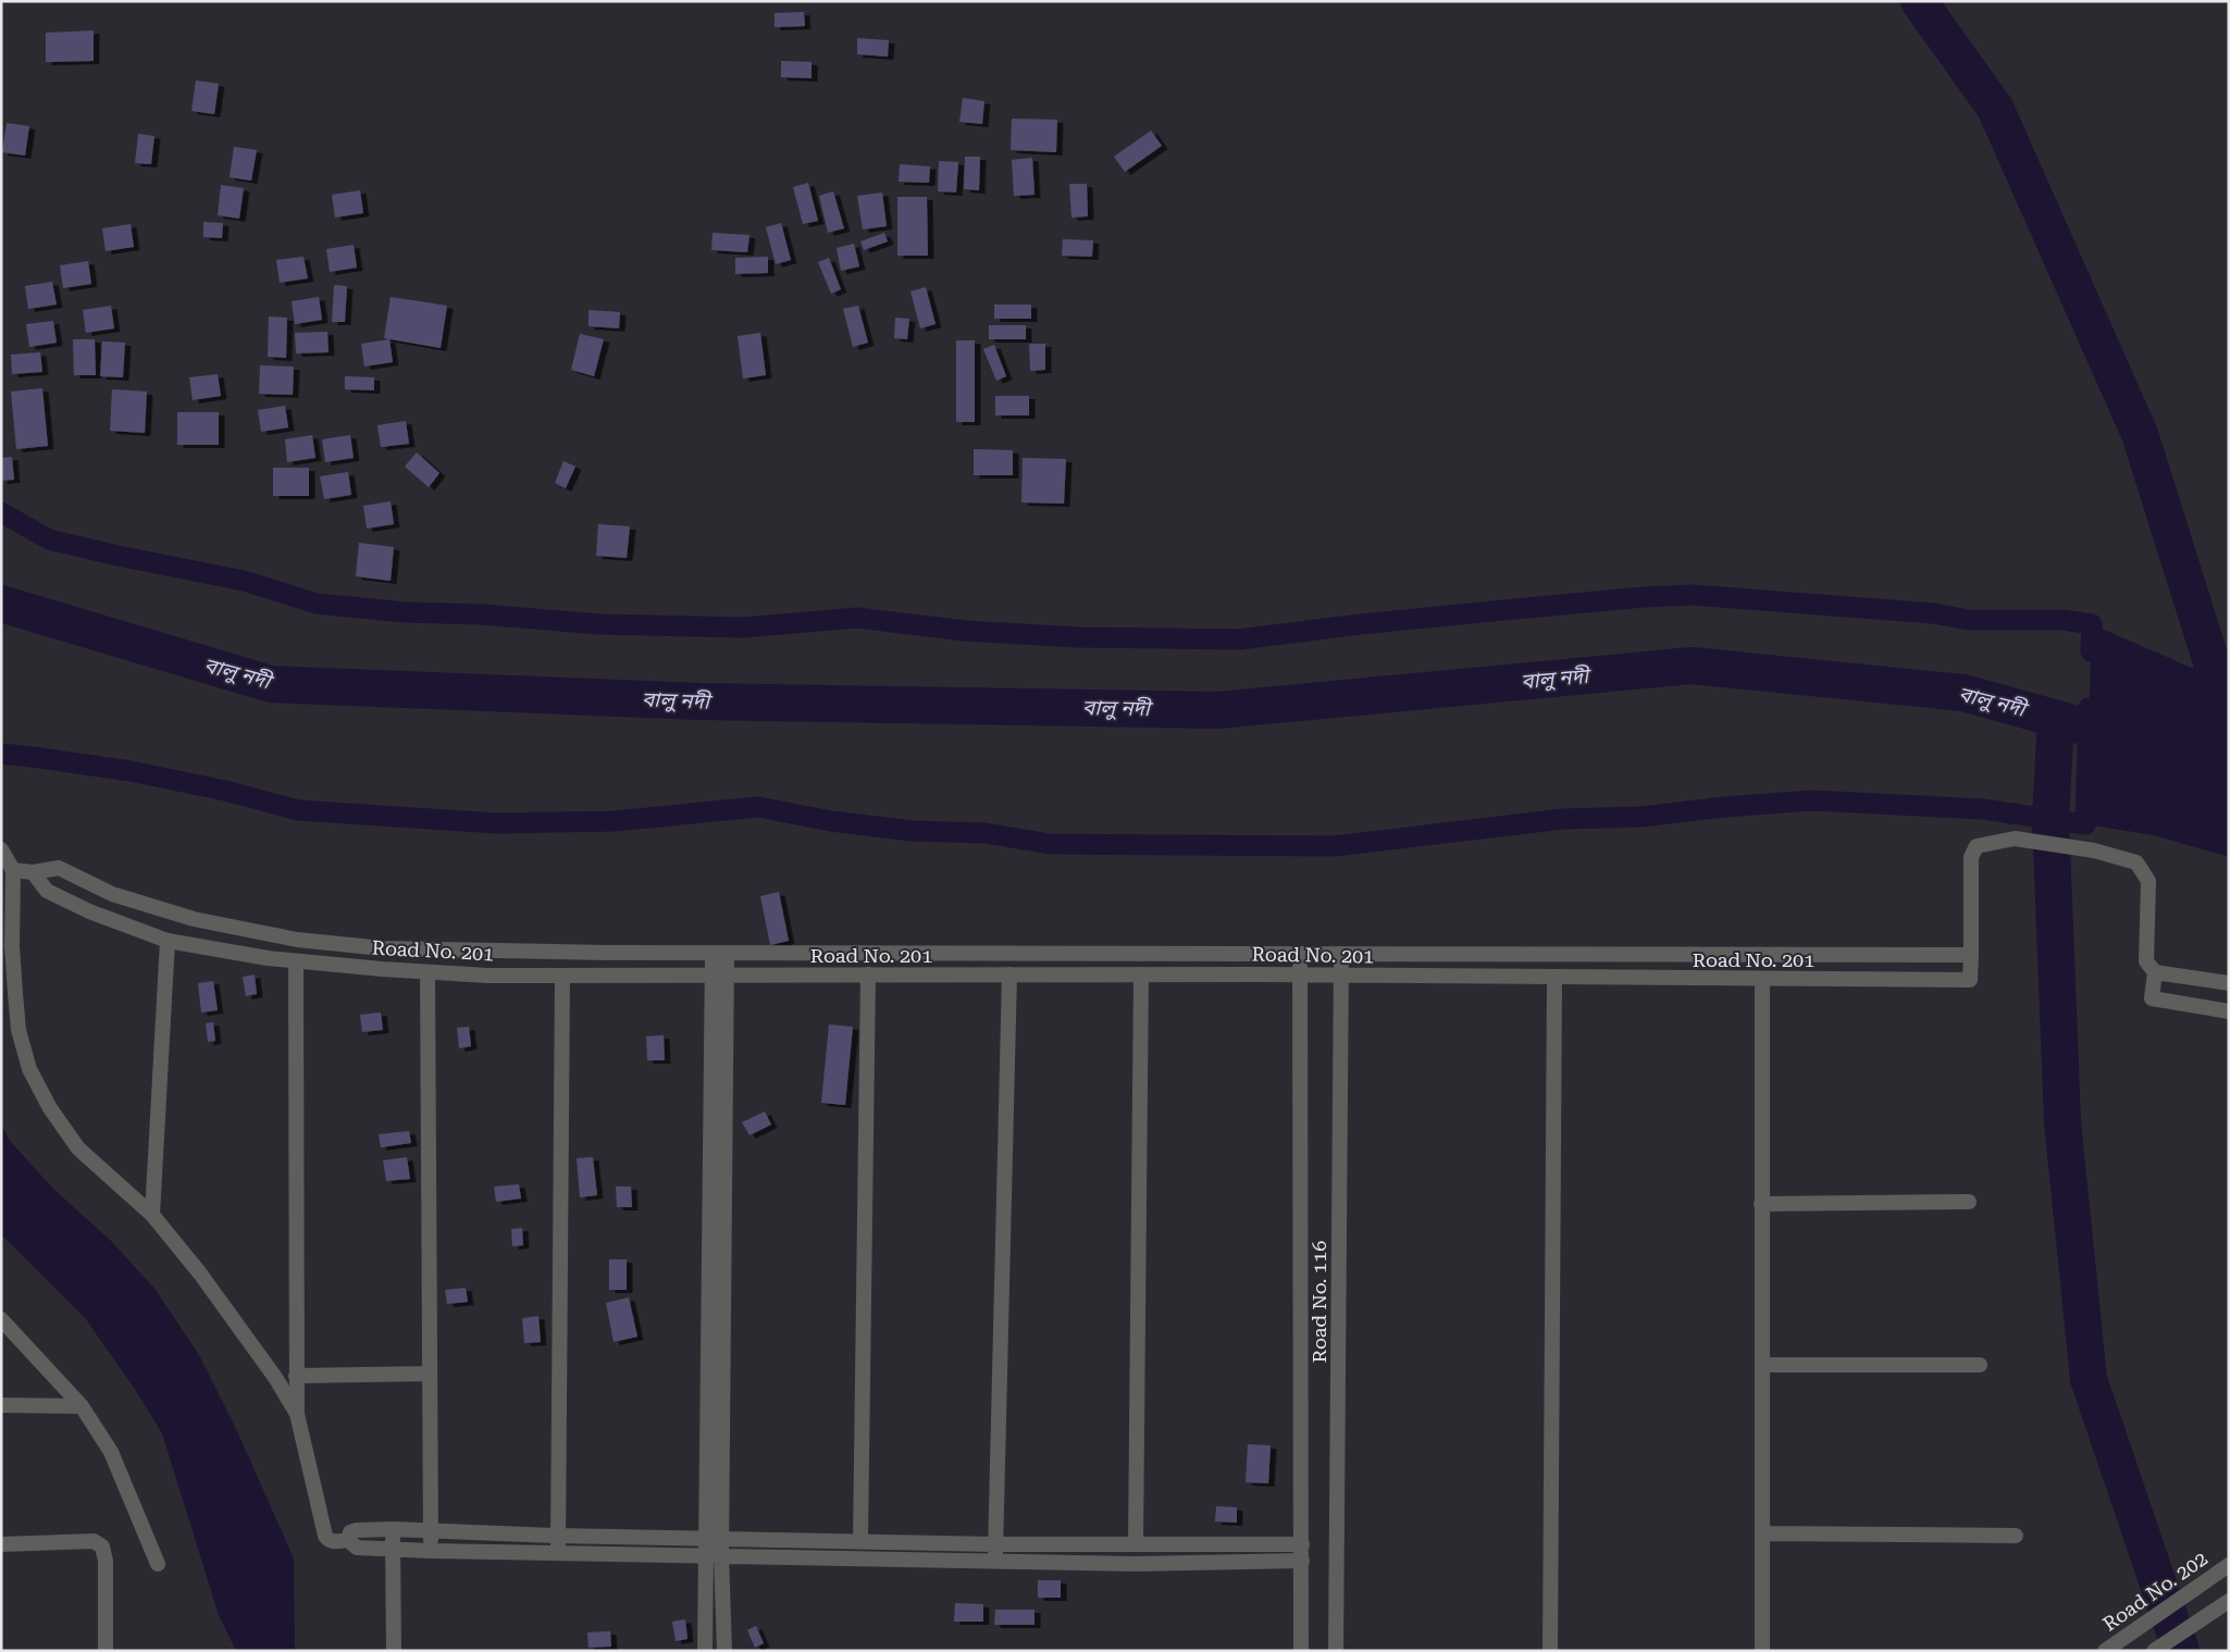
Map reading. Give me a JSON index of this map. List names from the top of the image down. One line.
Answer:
{"streets":{"street":["Road No. 201","Road No. 116","Road No. 202"]},"crossings":[["Road No. 201","Road No. 116"]],"water":["বালু নদী"]}
